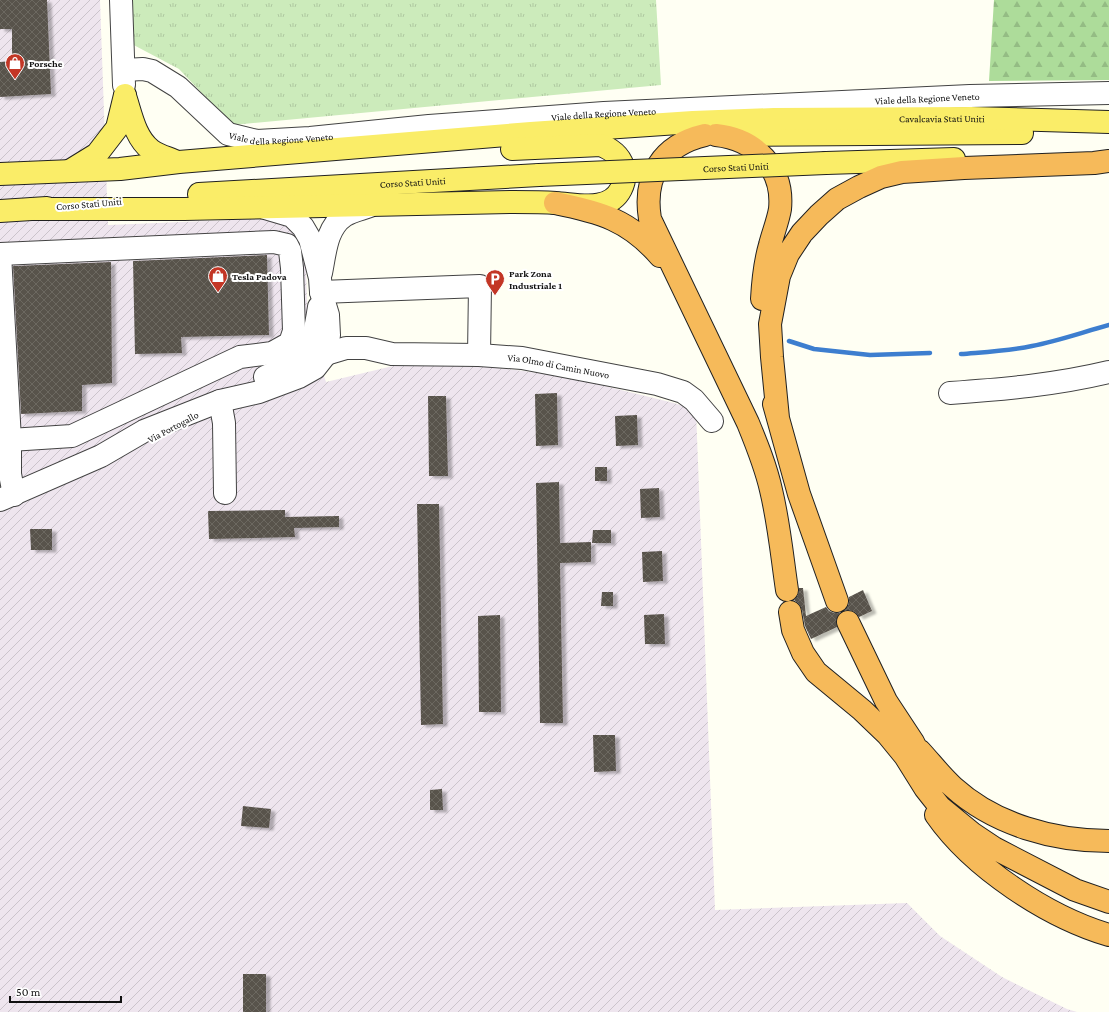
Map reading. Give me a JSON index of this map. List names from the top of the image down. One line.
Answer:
{"streets":{"main road":["Cavalcavia Stati Uniti","Corso Stati Uniti"],"street":["Viale della Regione Veneto","Via Olmo di Camin Nuovo","Via Portogallo"]},"crossings":[["Via Olmo di Camin Nuovo","Via Portogallo"]],"places":{"shop":["Porsche","Tesla Padova"],"parking":["Park Zona Industriale 1"]},"scale_bar":"50 m"}
